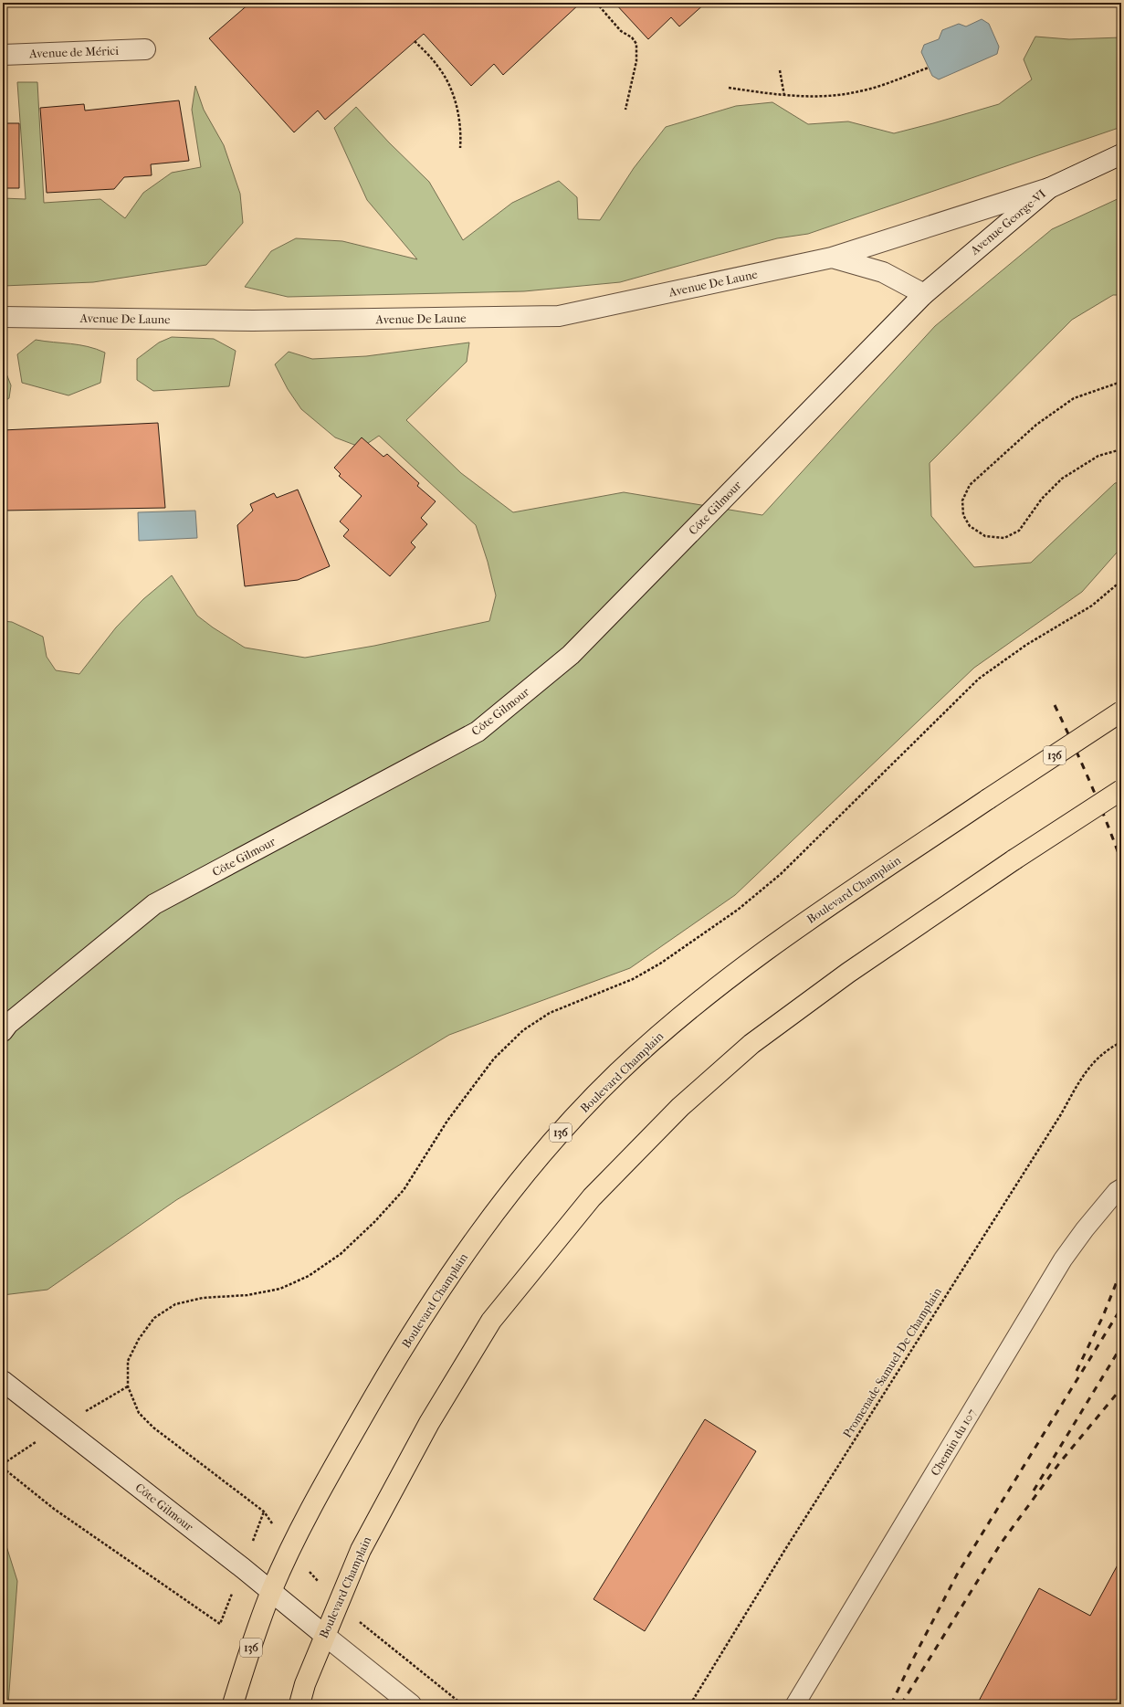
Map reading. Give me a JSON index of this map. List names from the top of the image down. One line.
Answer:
{"streets":{"main road":["136","Boulevard Champlain"],"street":["Avenue de Mérici","Avenue George-VI","Avenue De Laune","Côte Gilmour"],"lane":["Chemin du 107"],"path":["Promenade Samuel-De Champlain"]},"crossings":[["Avenue George-VI","Avenue De Laune"],["Avenue George-VI","Côte Gilmour"],["Avenue De Laune","Côte Gilmour"],["Côte Gilmour","Boulevard Champlain"]]}
